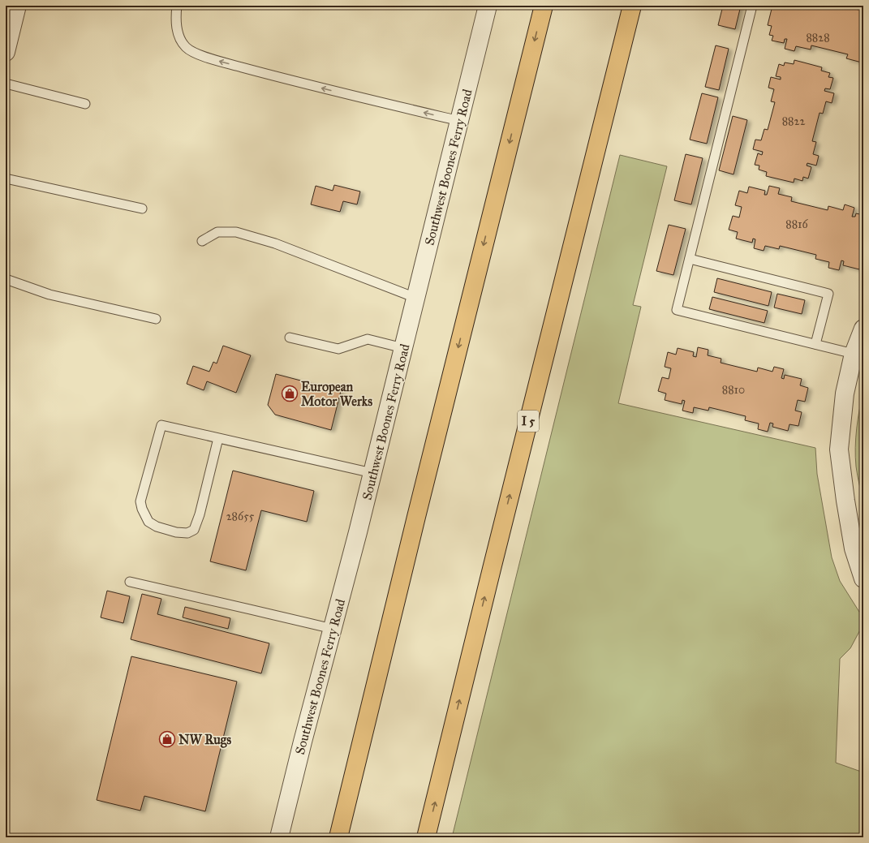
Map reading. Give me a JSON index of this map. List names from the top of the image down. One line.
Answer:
{"streets":{"highway":["I 5"],"street":["Southwest Boones Ferry Road"]},"places":{"shop":["European Motor Werks","NW Rugs"]},"house_numbers":["8828","8822","8816","8810","28655"]}
